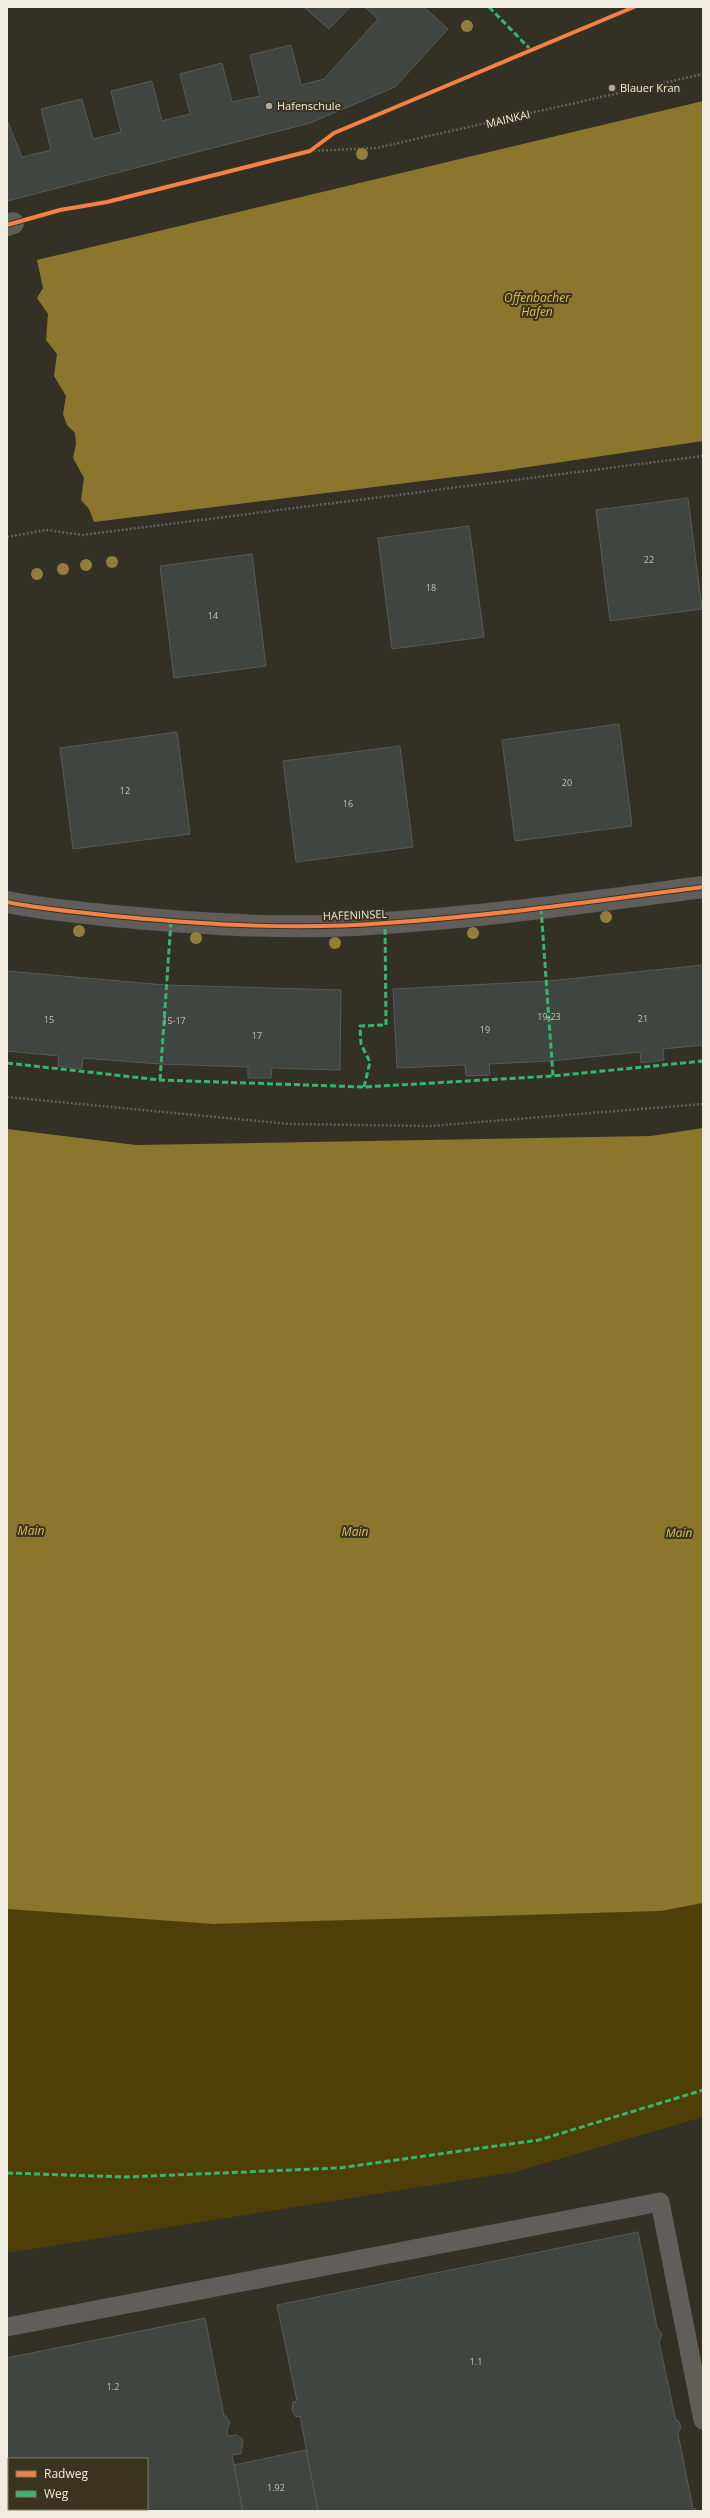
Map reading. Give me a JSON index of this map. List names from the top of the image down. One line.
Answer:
{"streets":{"street":["HAFENINSEL"],"path":["MAINKAI"]},"water":["Offenbacher Hafen","Main"],"places":["Blauer Kran","Hafenschule"],"house_numbers":["22","18","14","20","12","16","19-23","21","15","15-17","19","17","1.1","1.2","1.92"],"legend":["Radweg","Weg"]}
